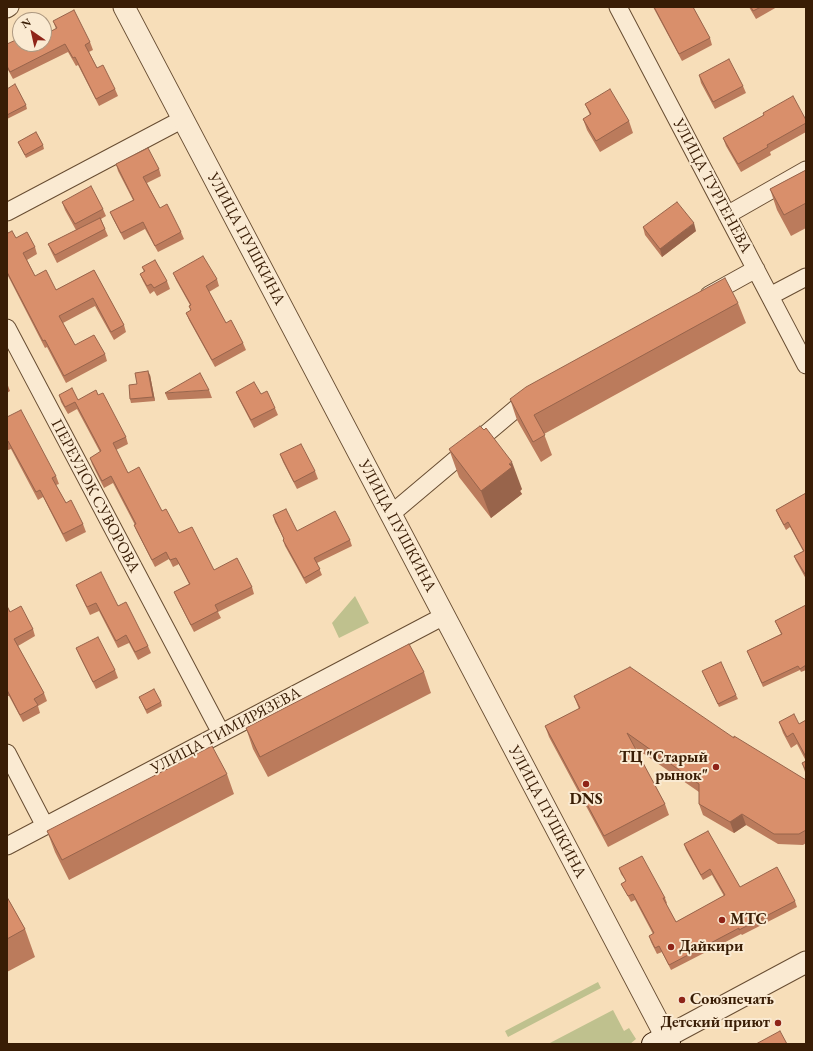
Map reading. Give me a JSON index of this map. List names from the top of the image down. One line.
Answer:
{"streets":{"street":["УЛИЦА ТУРГЕНЕВА","УЛИЦА ПУШКИНА","ПЕРЕУЛОК СУВОРОВА","УЛИЦА ТИМИРЯЗЕВА"]},"crossings":[["УЛИЦА ПУШКИНА","УЛИЦА ТИМИРЯЗЕВА"],["ПЕРЕУЛОК СУВОРОВА","УЛИЦА ТИМИРЯЗЕВА"]],"places":["ТЦ \"Старый рынок\"","DNS","МТС","Дайкири","Союзпечать","Детский приют"],"north":"top left"}
